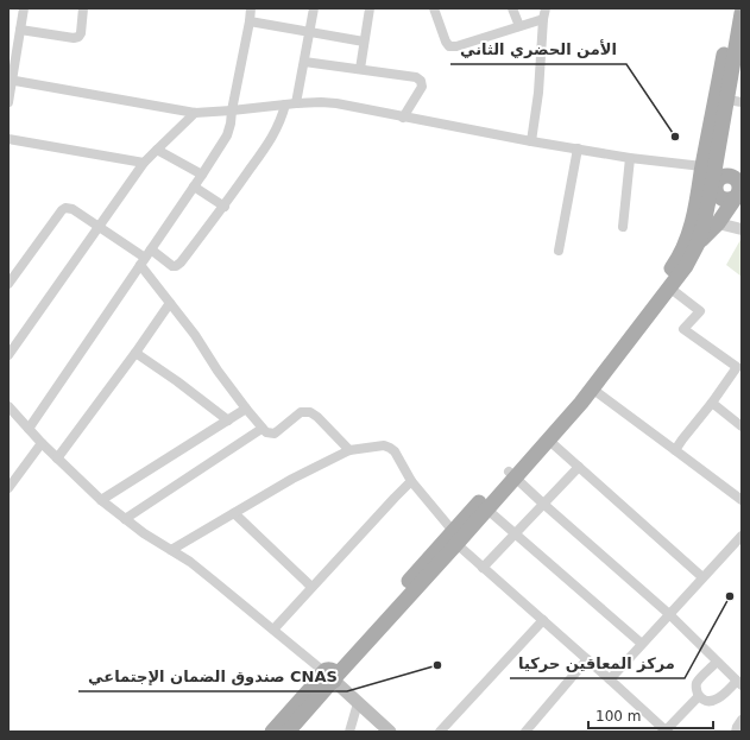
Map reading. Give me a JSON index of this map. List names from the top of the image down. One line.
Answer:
{"places":["الأمن الحضري الثاني","مركز المعاقين حركيا","صندوق الضمان الإجتماعي CNAS"],"scale_bar":"100 m"}
